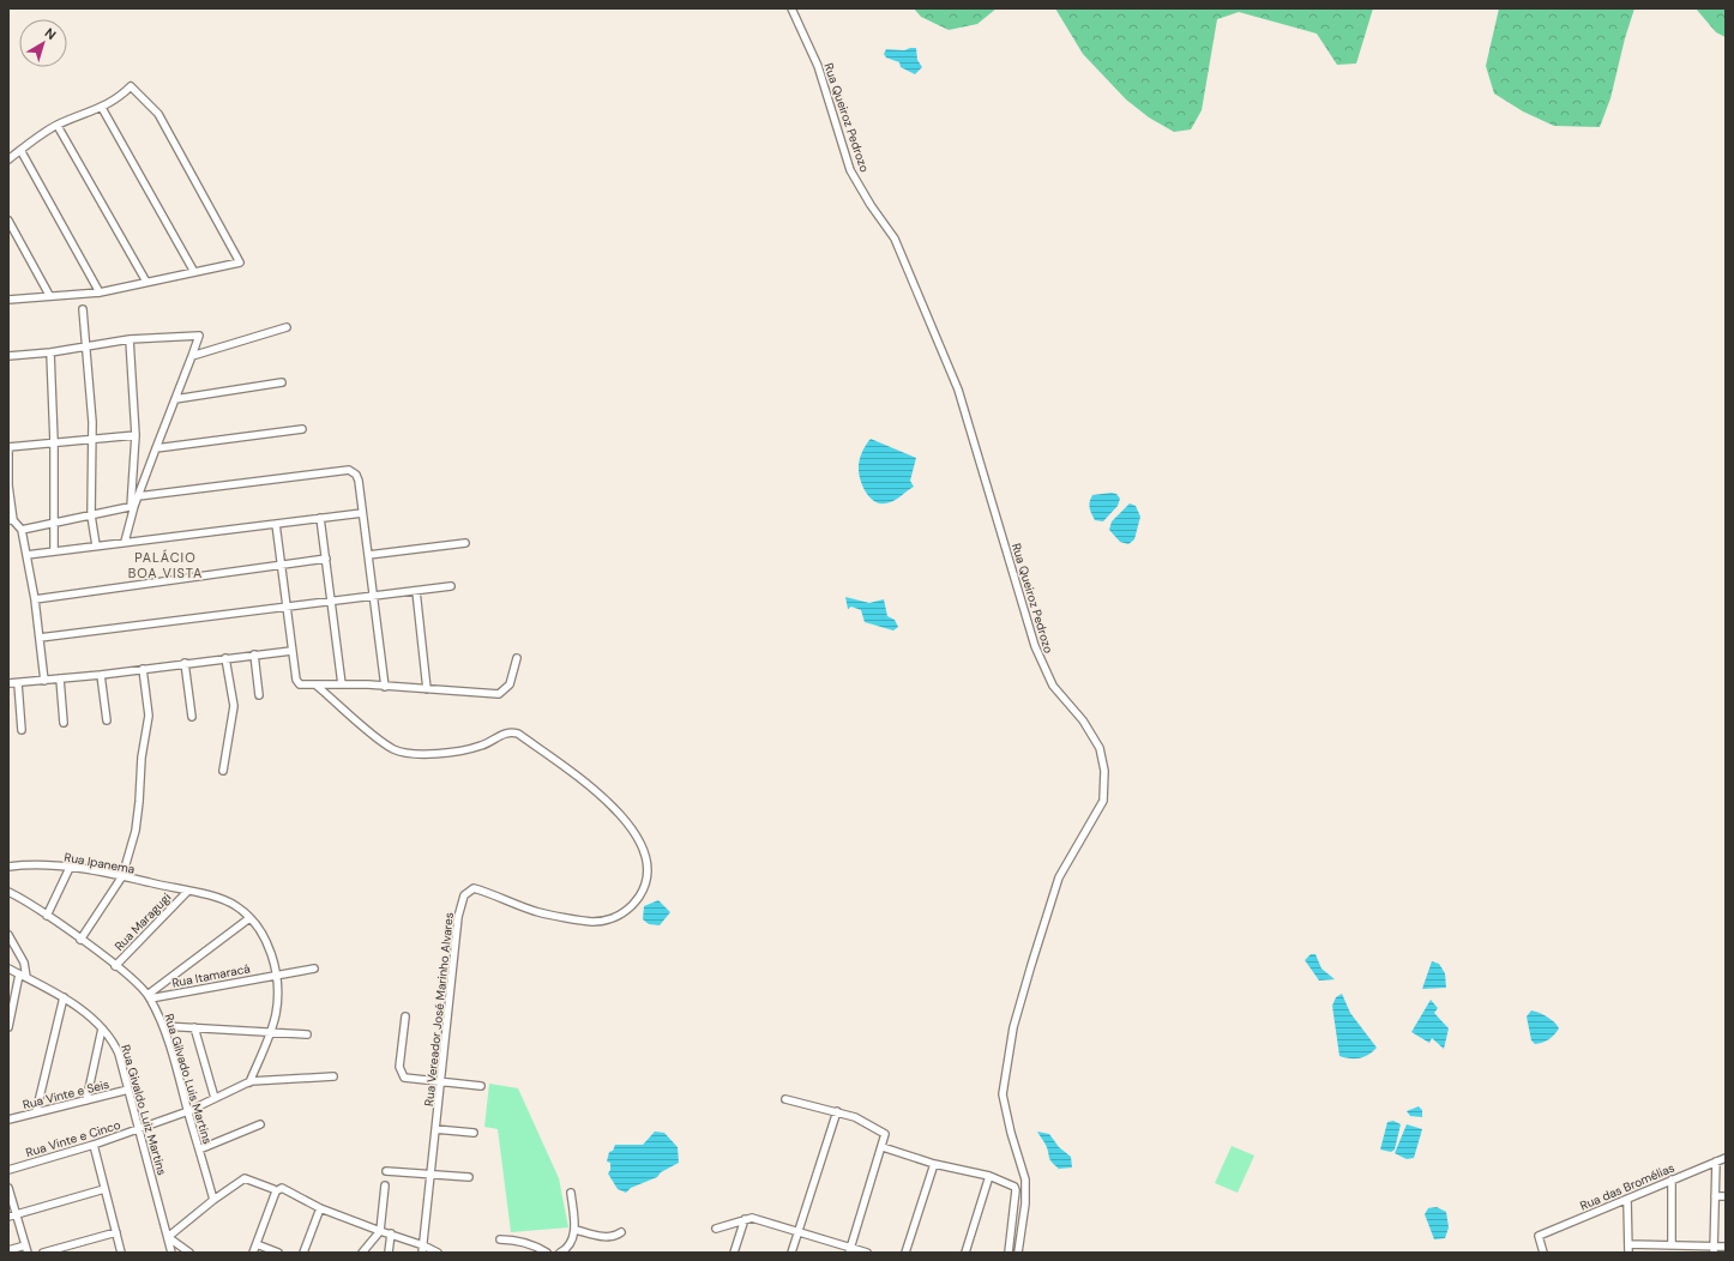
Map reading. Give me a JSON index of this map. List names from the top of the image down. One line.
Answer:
{"streets":{"street":["Rua Queiroz Pedrozo","Rua Ipanema","Rua Maragugi","Rua Itamaracá","Rua Vereador José Marinho Alvares","Rua Gilvado Luis Martins","Rua Vinte e Seis","Rua Givaldo Luiz Martins","Rua Vinte e Cinco","Rua das Bromélias"]},"crossings":[["Rua Ipanema","Rua Maragugi"],["Rua Ipanema","Rua Itamaracá"],["Rua Ipanema","Rua Vinte e Cinco"],["Rua Maragugi","Rua Gilvado Luis Martins"],["Rua Itamaracá","Rua Gilvado Luis Martins"],["Rua Gilvado Luis Martins","Rua Vinte e Cinco"],["Rua Vinte e Seis","Rua Givaldo Luiz Martins"],["Rua Givaldo Luiz Martins","Rua Vinte e Cinco"]],"districts":["PALÁCIO BOA VISTA"],"north":"top right"}
